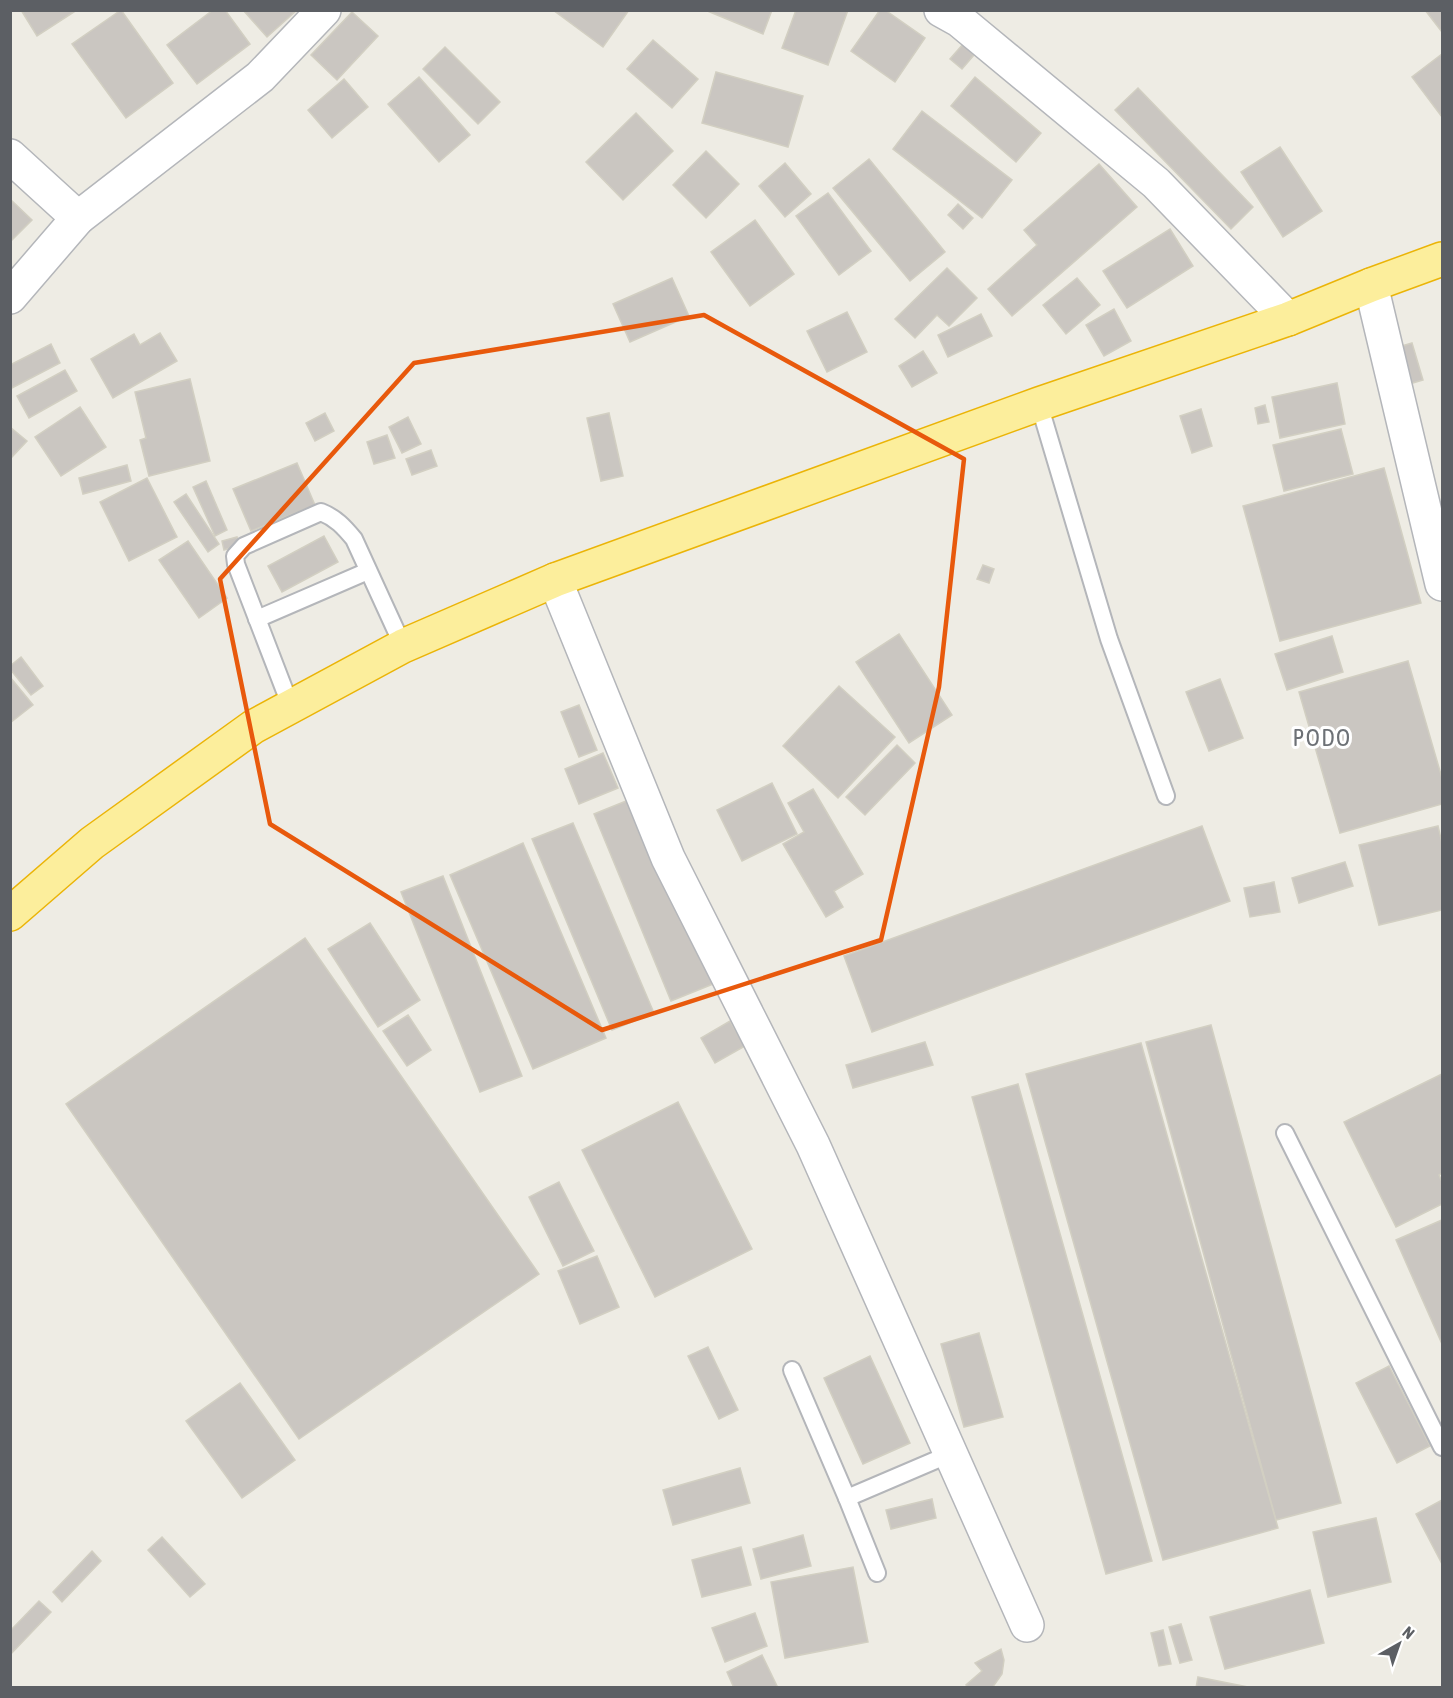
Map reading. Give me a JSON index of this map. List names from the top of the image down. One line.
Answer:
{"districts":["PODO"],"north":"top right"}
